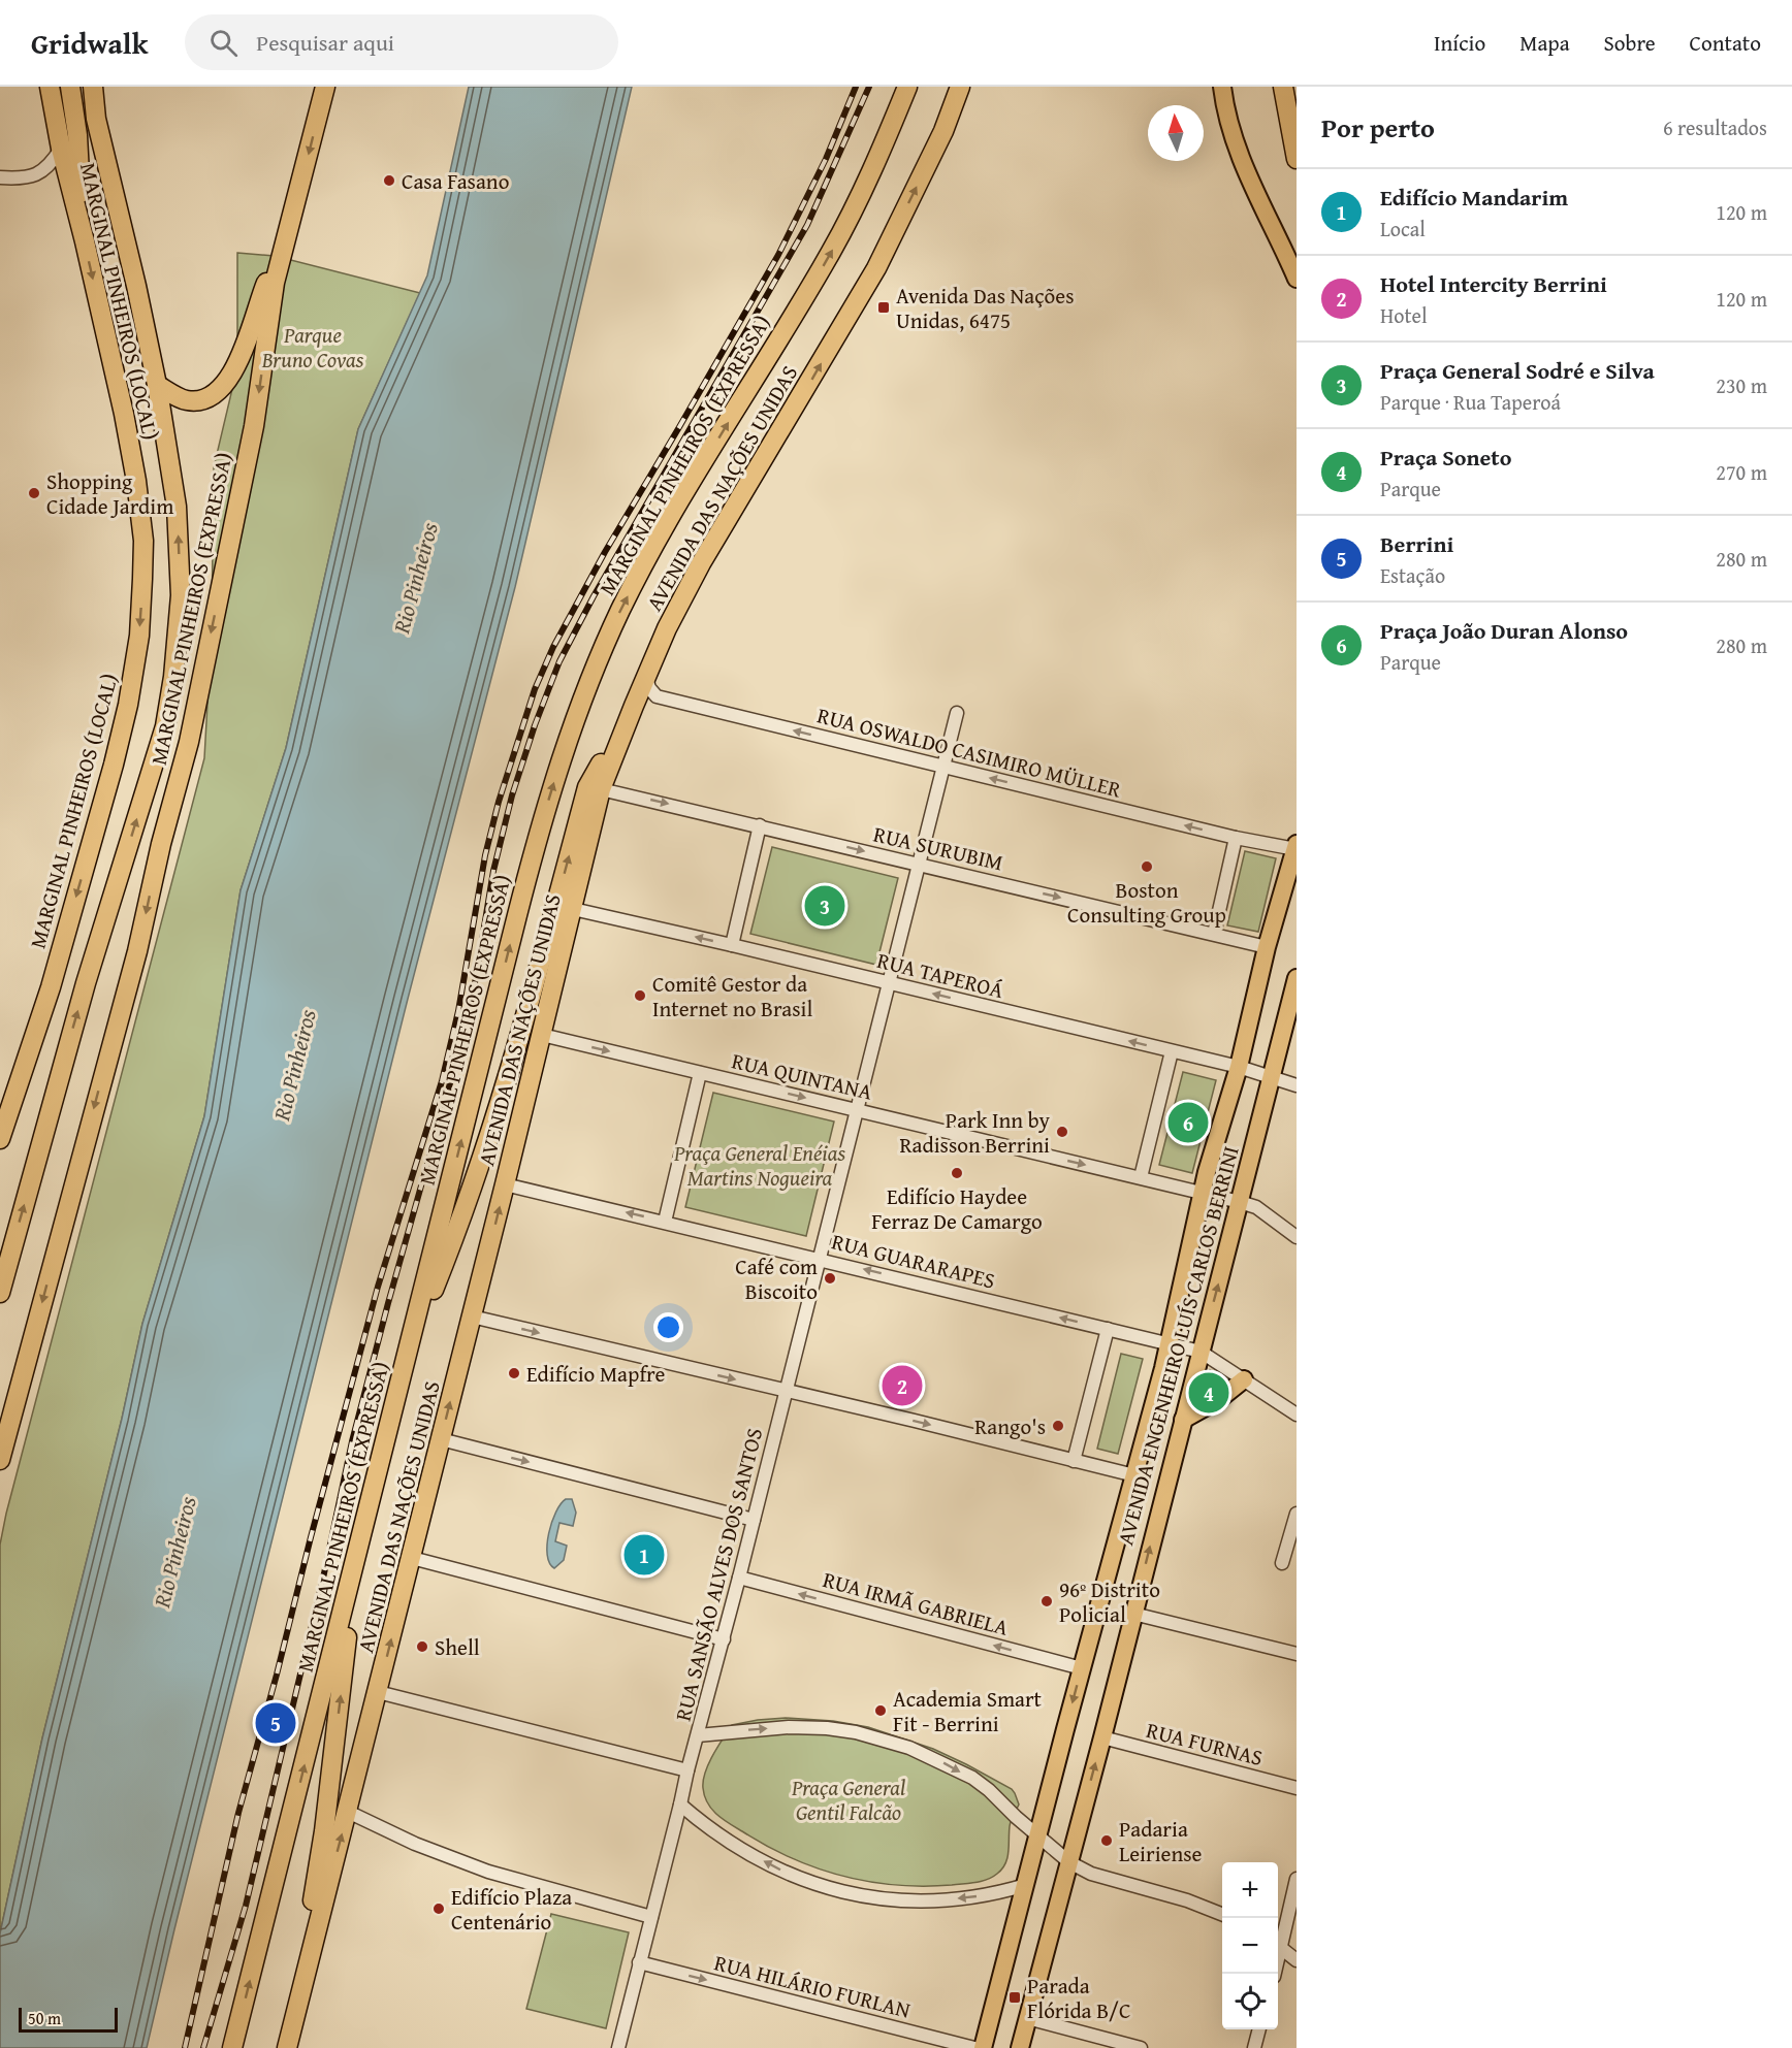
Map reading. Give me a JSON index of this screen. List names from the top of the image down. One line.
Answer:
{"streets":{"highway":["MARGINAL PINHEIROS (LOCAL)","MARGINAL PINHEIROS (EXPRESSA)","AVENIDA DAS NAÇÕES UNIDAS"],"main road":["AVENIDA ENGENHEIRO LUÍS CARLOS BERRINI"],"street":["RUA OSWALDO CASIMIRO MÜLLER","RUA SURUBIM","RUA TAPEROÁ","RUA QUINTANA","RUA GUARARAPES","RUA SANSÃO ALVES DOS SANTOS","RUA IRMÃ GABRIELA","RUA FURNAS","RUA HILÁRIO FURLAN"]},"crossings":[["AVENIDA DAS NAÇÕES UNIDAS","RUA OSWALDO CASIMIRO MÜLLER"],["AVENIDA DAS NAÇÕES UNIDAS","RUA SURUBIM"],["AVENIDA DAS NAÇÕES UNIDAS","RUA TAPEROÁ"],["AVENIDA DAS NAÇÕES UNIDAS","RUA QUINTANA"],["AVENIDA DAS NAÇÕES UNIDAS","RUA GUARARAPES"],["RUA OSWALDO CASIMIRO MÜLLER","AVENIDA ENGENHEIRO LUÍS CARLOS BERRINI"],["RUA OSWALDO CASIMIRO MÜLLER","RUA SANSÃO ALVES DOS SANTOS"],["RUA SURUBIM","AVENIDA ENGENHEIRO LUÍS CARLOS BERRINI"],["RUA SURUBIM","RUA SANSÃO ALVES DOS SANTOS"],["RUA TAPEROÁ","AVENIDA ENGENHEIRO LUÍS CARLOS BERRINI"],["RUA TAPEROÁ","RUA SANSÃO ALVES DOS SANTOS"],["RUA QUINTANA","AVENIDA ENGENHEIRO LUÍS CARLOS BERRINI"],["RUA QUINTANA","RUA SANSÃO ALVES DOS SANTOS"],["RUA GUARARAPES","AVENIDA ENGENHEIRO LUÍS CARLOS BERRINI"],["RUA GUARARAPES","RUA SANSÃO ALVES DOS SANTOS"],["AVENIDA ENGENHEIRO LUÍS CARLOS BERRINI","RUA IRMÃ GABRIELA"],["AVENIDA ENGENHEIRO LUÍS CARLOS BERRINI","RUA FURNAS"],["RUA SANSÃO ALVES DOS SANTOS","RUA IRMÃ GABRIELA"],["RUA SANSÃO ALVES DOS SANTOS","RUA HILÁRIO FURLAN"]],"one_way":["RUA OSWALDO CASIMIRO MÜLLER","RUA SURUBIM","RUA TAPEROÁ","RUA QUINTANA","RUA GUARARAPES","RUA IRMÃ GABRIELA","RUA HILÁRIO FURLAN"],"water":["Rio Pinheiros"],"parks":["Parque Bruno Covas","Praça General Enéias Martins Nogueira","Praça General Gentil Falcão"],"places":{"other":["Casa Fasano","Shopping Cidade Jardim","Boston Consulting Group","Comitê Gestor da Internet no Brasil","Park Inn by Radisson Berrini","Edifício Haydee Ferraz De Camargo","Café com Biscoito","Edifício Mapfre","Rango's","96º Distrito Policial","Shell","Academia Smart Fit - Berrini","Padaria Leiriense","Edifício Plaza Centenário"],"transit":["Avenida Das Nações Unidas, 6475","Parada Flórida B/C"]},"scale_bar":"50 m","north":"top","page":{"header":"Gridwalk","search":"Pesquisar aqui","nav":["Início","Mapa","Sobre","Contato"],"heading":["Por perto","6 resultados"],"list":[{"mark":"1","name":"Edifício Mandarim","note":"Local","value":"120 m"},{"mark":"2","name":"Hotel Intercity Berrini","note":"Hotel","value":"120 m"},{"mark":"3","name":"Praça General Sodré e Silva","note":"Parque · Rua Taperoá","value":"230 m"},{"mark":"4","name":"Praça Soneto","note":"Parque","value":"270 m"},{"mark":"5","name":"Berrini","note":"Estação","value":"280 m"},{"mark":"6","name":"Praça João Duran Alonso","note":"Parque","value":"280 m"}],"pins":["3","6","2","4","1","5"],"map_buttons":["+","−"],"scale":"50 m"}}
